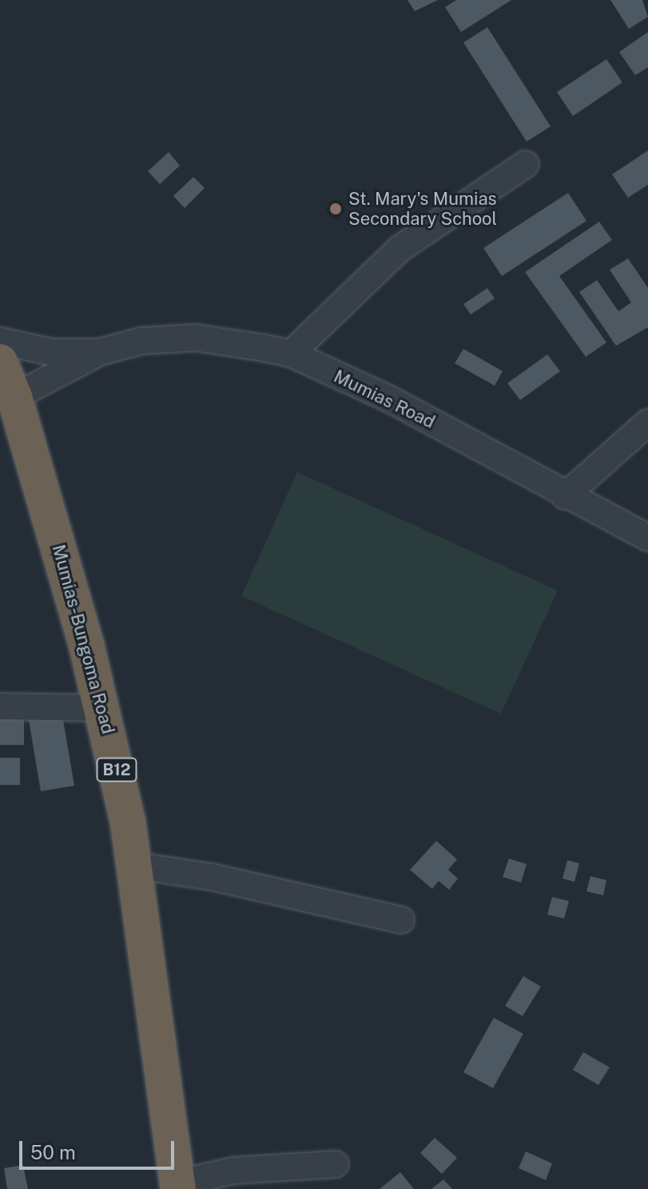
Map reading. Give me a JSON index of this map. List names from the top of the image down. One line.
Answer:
{"streets":{"highway":["Mumias-Bungoma Road","B12"],"street":["Mumias Road"]},"crossings":[["Mumias Road","Mumias-Bungoma Road"]],"places":["St. Mary's Mumias Secondary School"],"scale_bar":"50 m"}
